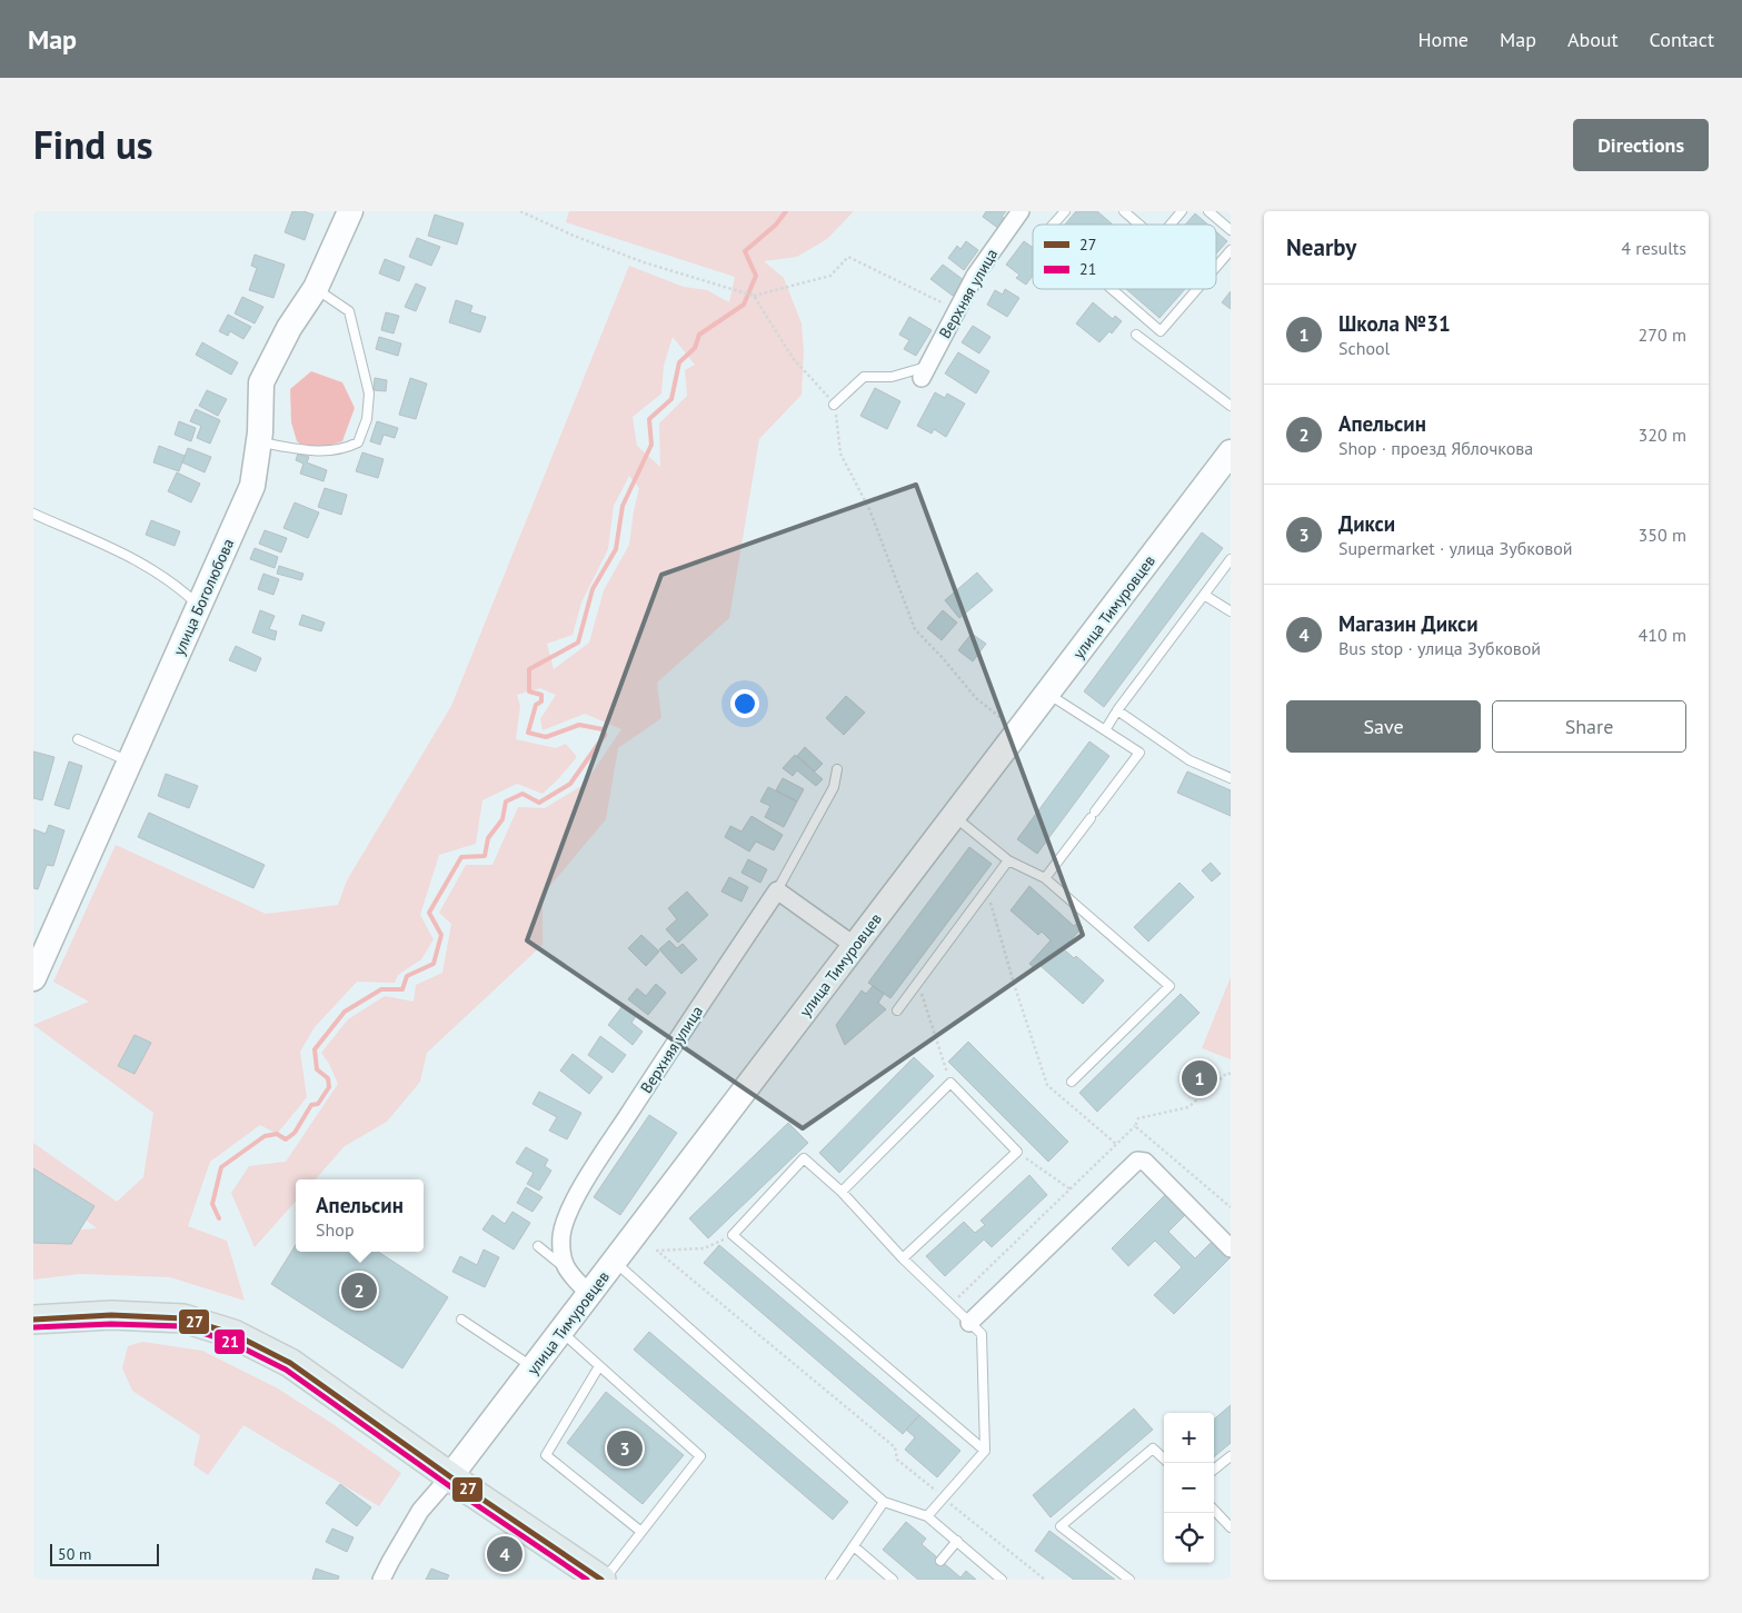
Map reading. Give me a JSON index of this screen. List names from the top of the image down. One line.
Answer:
{"streets":{"street":["Верхняя улица","улица Боголюбова","улица Тимуровцев"]},"lines":["transit line 27","transit line 21"],"legend":["27","21"],"scale_bar":"50 m","page":{"header":"Map","nav":["Home","Map","About","Contact"],"title":"Find us","buttons":["Directions",["Save","Share"]],"heading":["Nearby","4 results"],"list":[{"mark":"1","name":"Школа №31","note":"School","value":"270 m"},{"mark":"2","name":"Апельсин","note":"Shop · проезд Яблочкова","value":"320 m"},{"mark":"3","name":"Дикси","note":"Supermarket · улица Зубковой","value":"350 m"},{"mark":"4","name":"Магазин Дикси","note":"Bus stop · улица Зубковой","value":"410 m"}],"pins":["1","2","3","4"],"popup":["Апельсин","Shop"],"map_buttons":["+","−"],"scale":"50 m"}}
